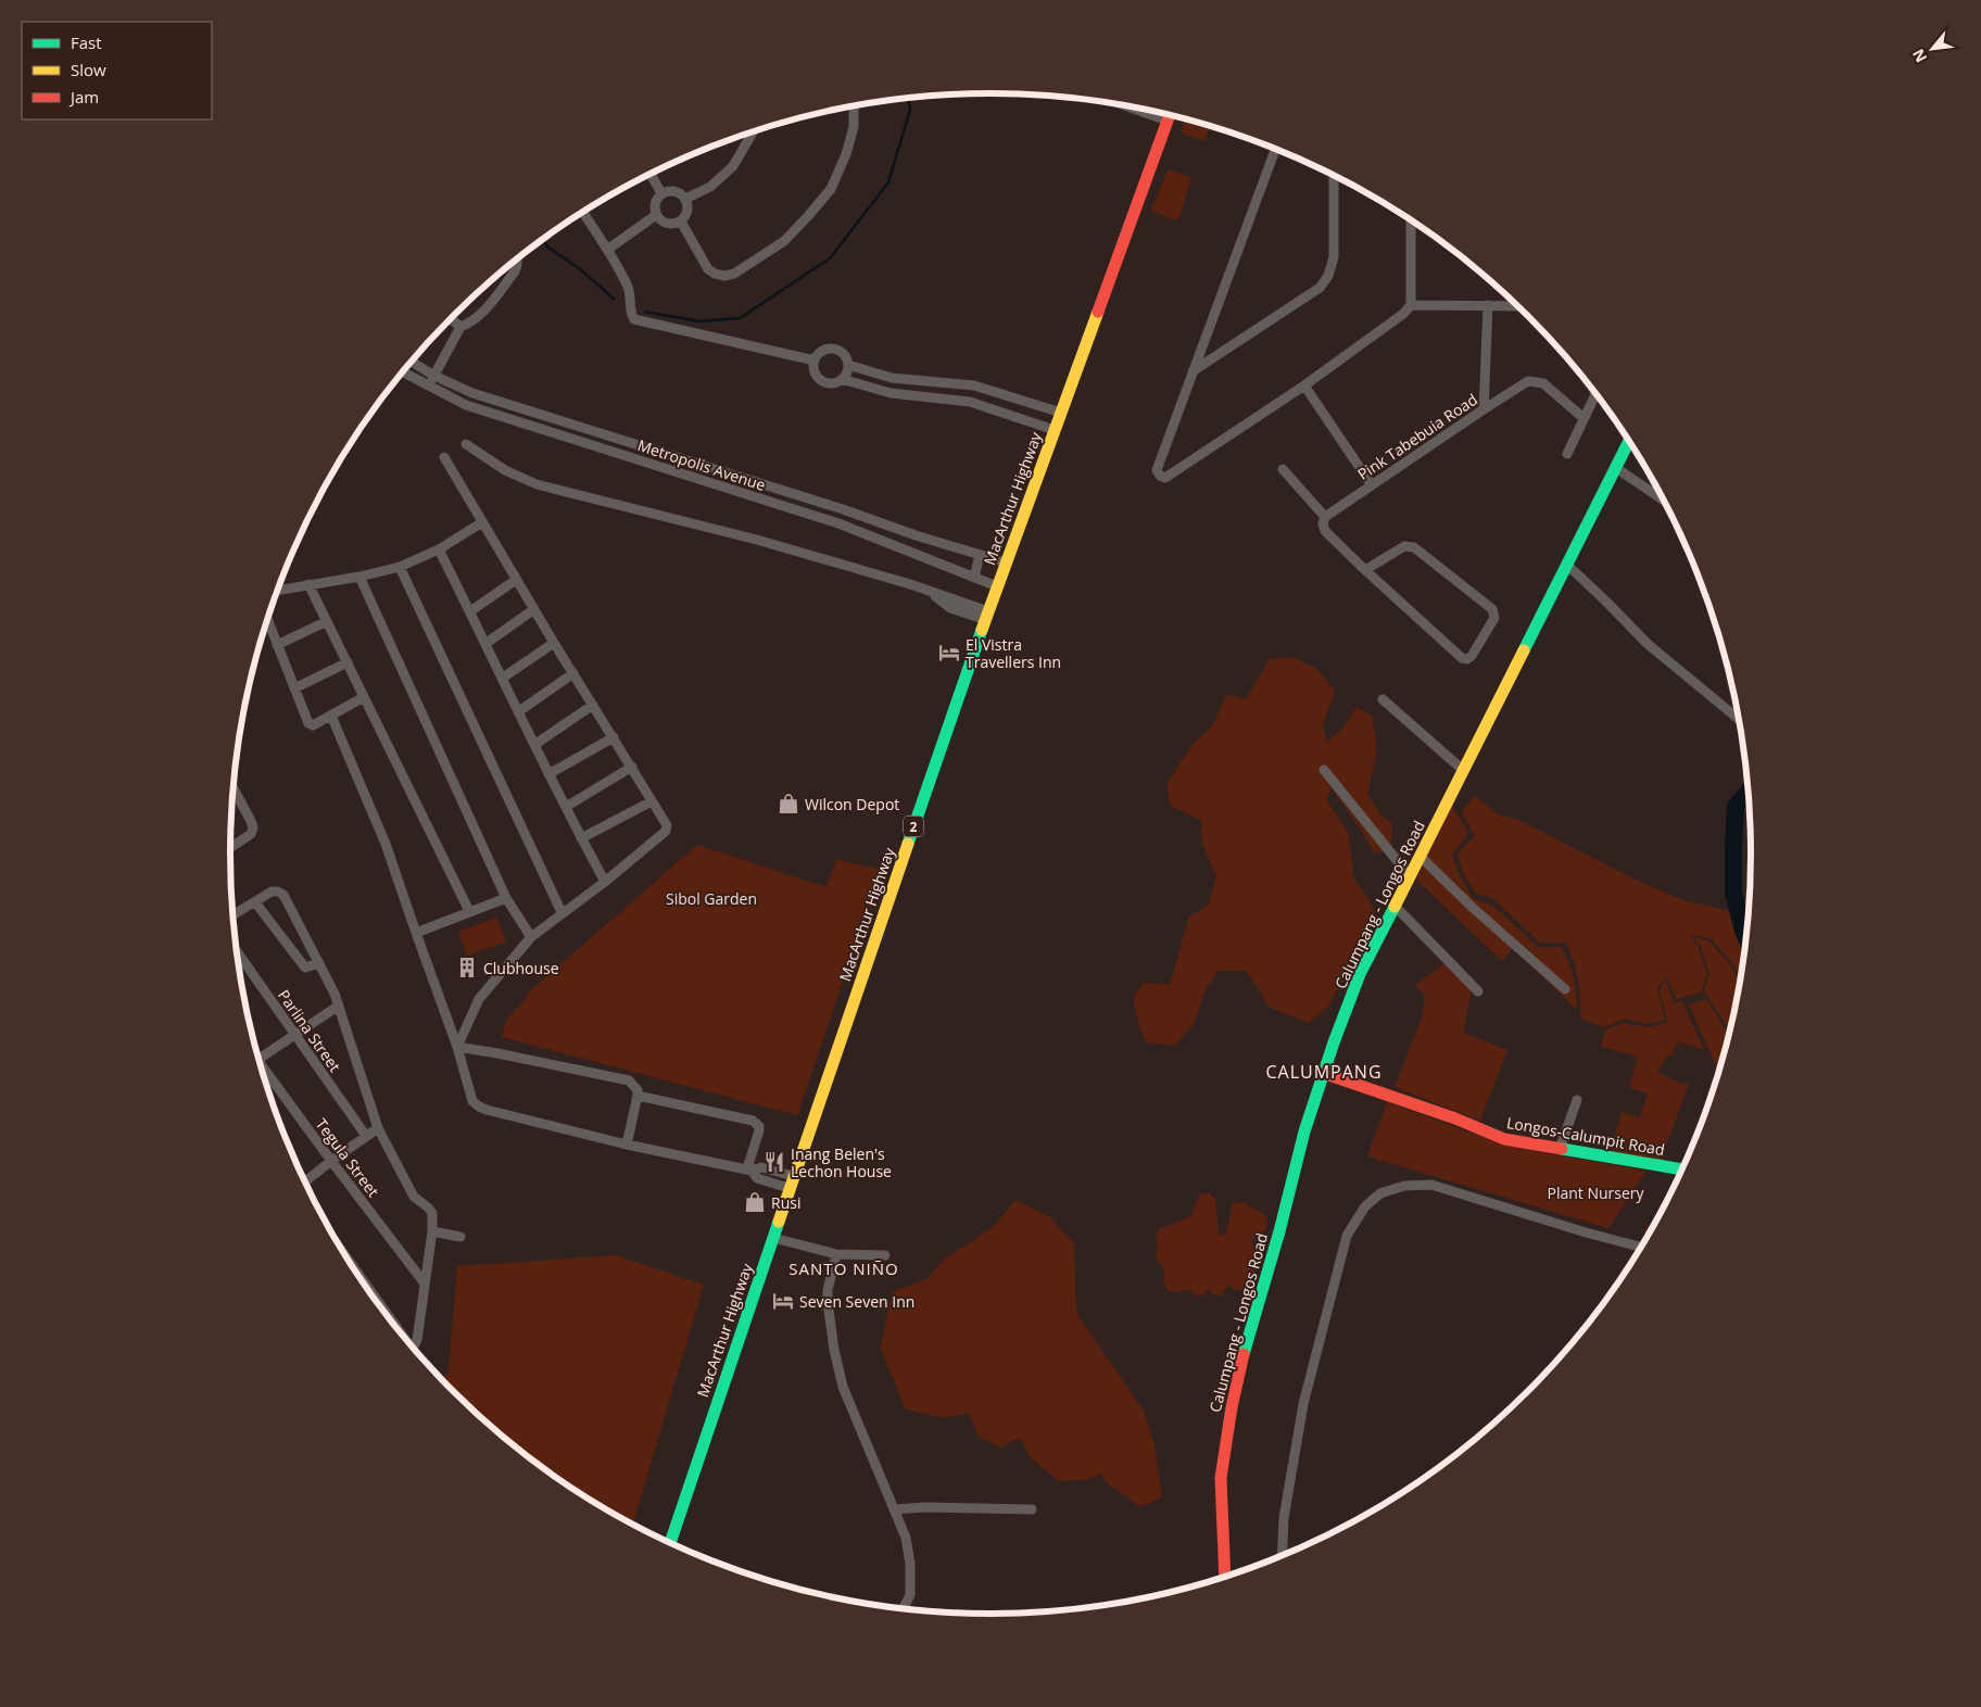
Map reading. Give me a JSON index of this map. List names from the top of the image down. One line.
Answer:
{"streets":{"main road":["MacArthur Highway","2","Calumpang - Longos Road","Longos-Calumpit Road"],"street":["Pink Tabebuia Road","Metropolis Avenue","Parlina Street","Tegula Street"]},"crossings":[["Metropolis Avenue","MacArthur Highway"],["Calumpang - Longos Road","Longos-Calumpit Road"]],"districts":["CALUMPANG","SANTO NIÑO"],"parks":["Sibol Garden","Plant Nursery"],"places":{"hotel":["El Vistra Travellers Inn","Seven Seven Inn"],"shop":["Wilcon Depot","Rusi"],"building":["Clubhouse"],"restaurant":["Inang Belen's Lechon House"]},"legend":["Fast","Slow","Jam"],"north":"bottom left"}
